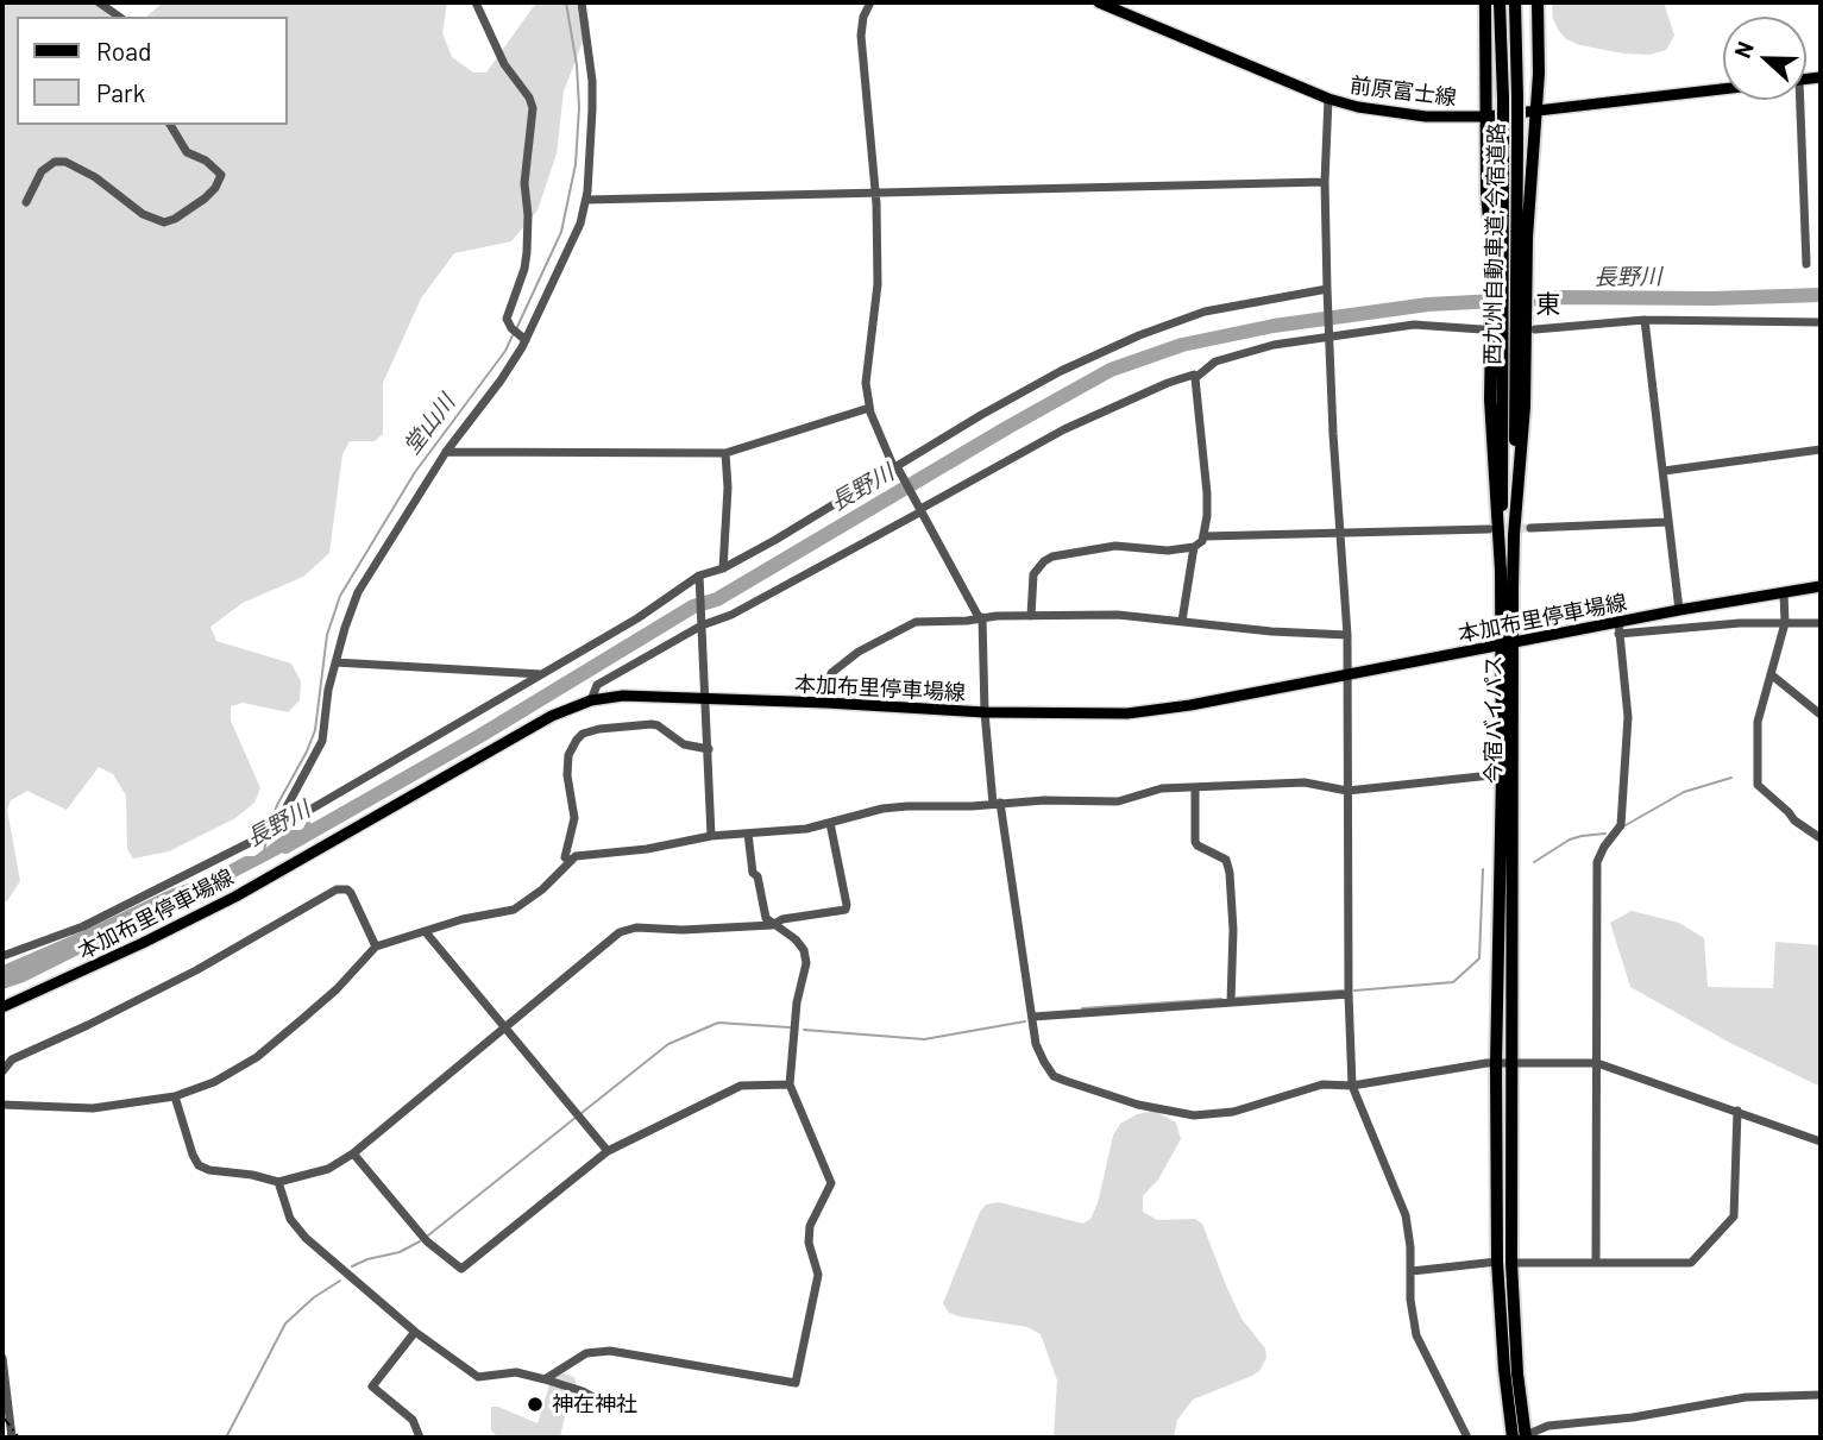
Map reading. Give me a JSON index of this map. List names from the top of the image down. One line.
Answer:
{"streets":{"highway":["西九州自動車道;今宿道路","今宿バイパス"],"main road":["前原富士線","本加布里停車場線"]},"crossings":[["前原富士線","今宿バイパス"],["西九州自動車道;今宿道路","今宿バイパス"],["本加布里停車場線","今宿バイパス"]],"districts":["東"],"water":["長野川","堂山川"],"places":["神在神社"],"legend":["Road","Park"],"north":"left"}
